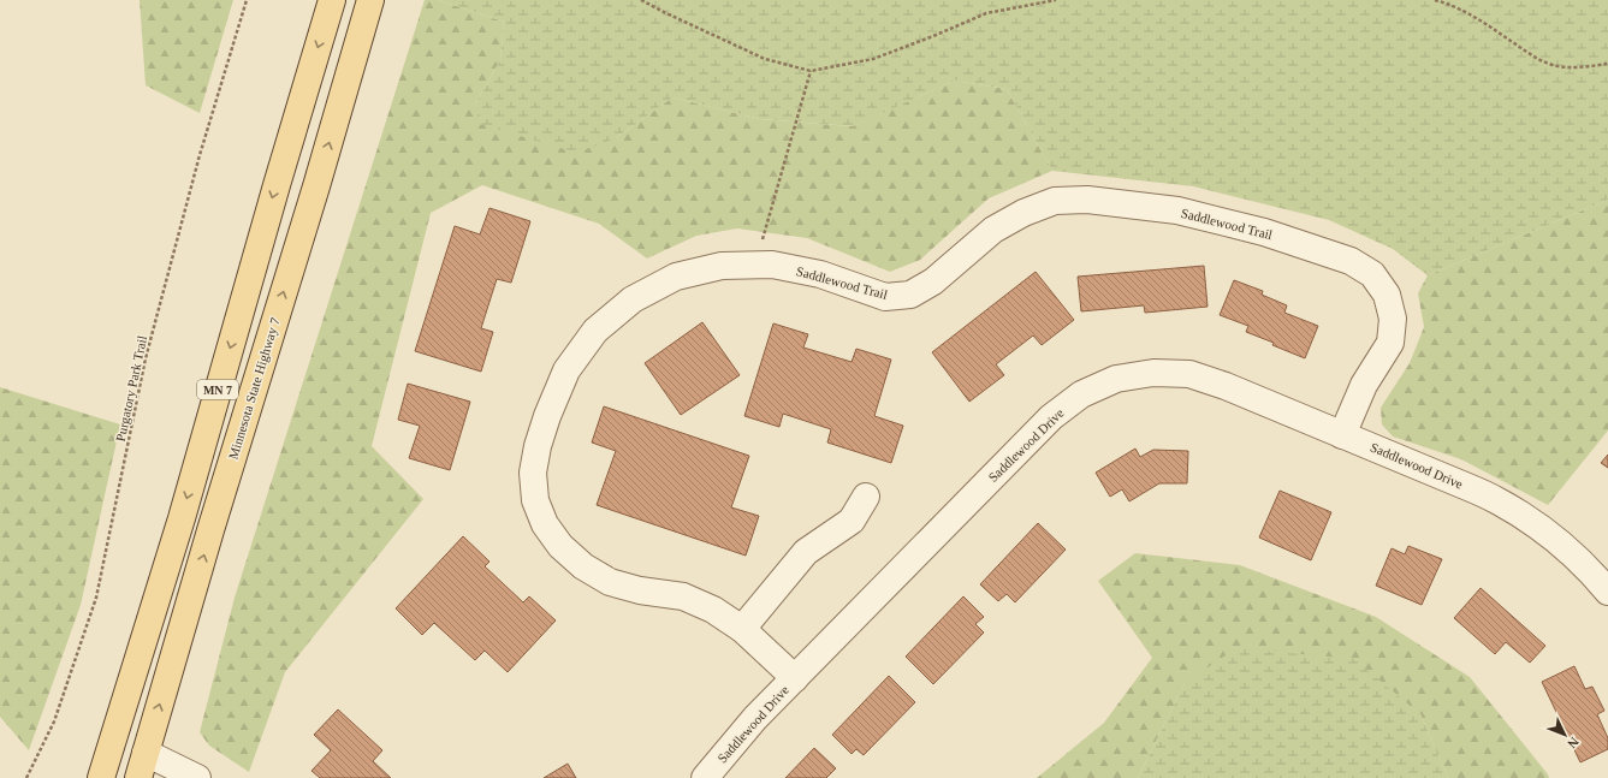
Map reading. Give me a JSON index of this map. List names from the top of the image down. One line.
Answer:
{"streets":{"main road":["Minnesota State Highway 7","MN 7"],"street":["Saddlewood Trail","Saddlewood Drive"],"path":["Purgatory Park Trail"]},"crossings":[["Saddlewood Trail","Saddlewood Drive"]],"north":"bottom right"}
